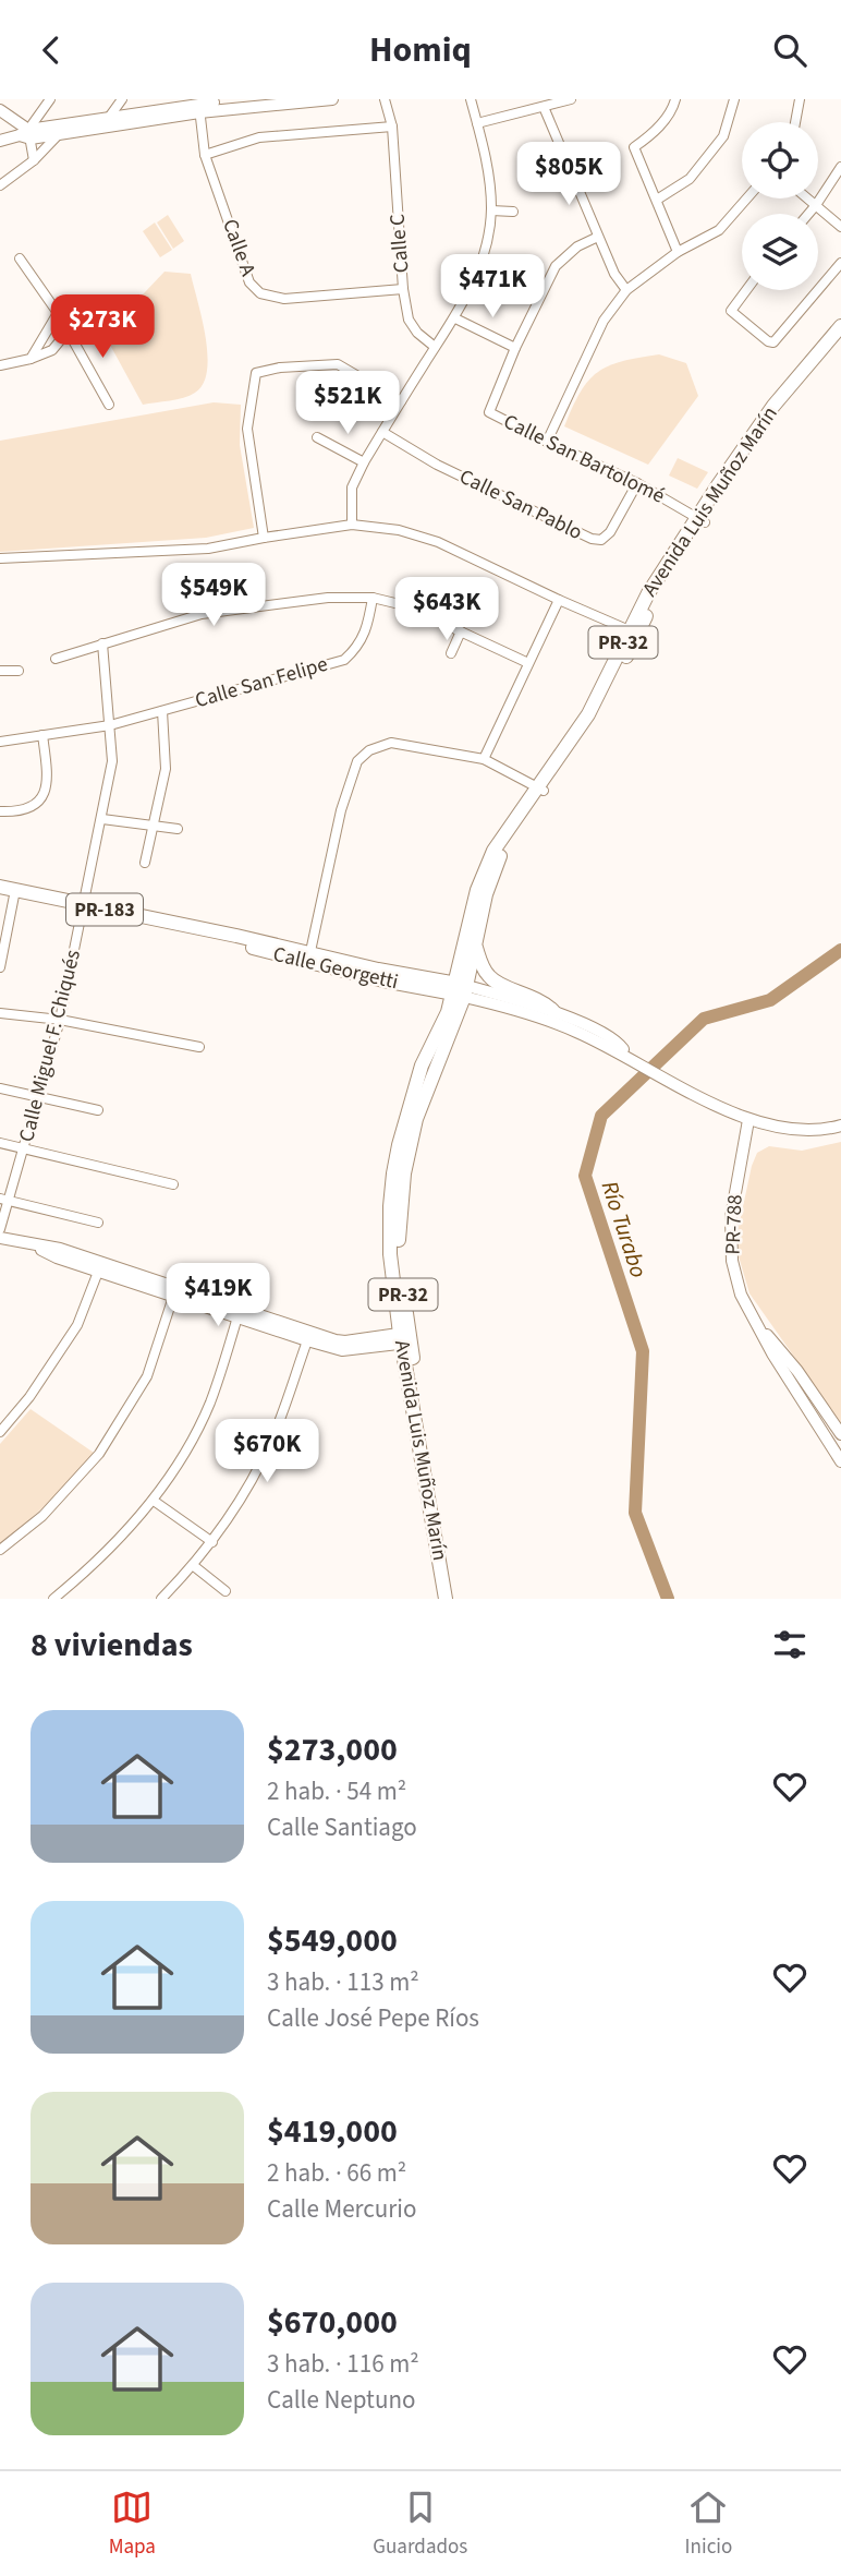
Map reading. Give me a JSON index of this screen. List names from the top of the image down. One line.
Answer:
{"streets":{"main road":["Avenida Luis Muñoz Marín","PR-32","PR-183","Calle Georgetti"],"street":["Calle C","Calle A","Calle San Bartolomé","Calle San Pablo","Calle San Felipe","Calle Miguel F. Chiqués","PR-788"]},"crossings":[["Calle C","Calle A"],["Calle San Bartolomé","Avenida Luis Muñoz Marín"],["Calle San Bartolomé","Calle San Pablo"],["Avenida Luis Muñoz Marín","PR-183"],["Avenida Luis Muñoz Marín","Calle Georgetti"],["Calle San Felipe","Calle Miguel F. Chiqués"],["PR-183","Calle Georgetti"],["PR-183","PR-788"],["Calle Georgetti","Calle Miguel F. Chiqués"]],"water":["Río Turabo"],"page":{"header":"Homiq","price":["$805K","$471K","$273K","$521K","$549K","$643K","$419K","$670K"],"heading":"8 viviendas","list":[{"name":"$273,000","note":"2 hab. · 54 m² · Calle Santiago"},{"name":"$549,000","note":"3 hab. · 113 m² · Calle José Pepe Ríos"},{"name":"$419,000","note":"2 hab. · 66 m² · Calle Mercurio"},{"name":"$670,000","note":"3 hab. · 116 m² · Calle Neptuno"}],"tabs":["Mapa","Guardados","Inicio"]}}
